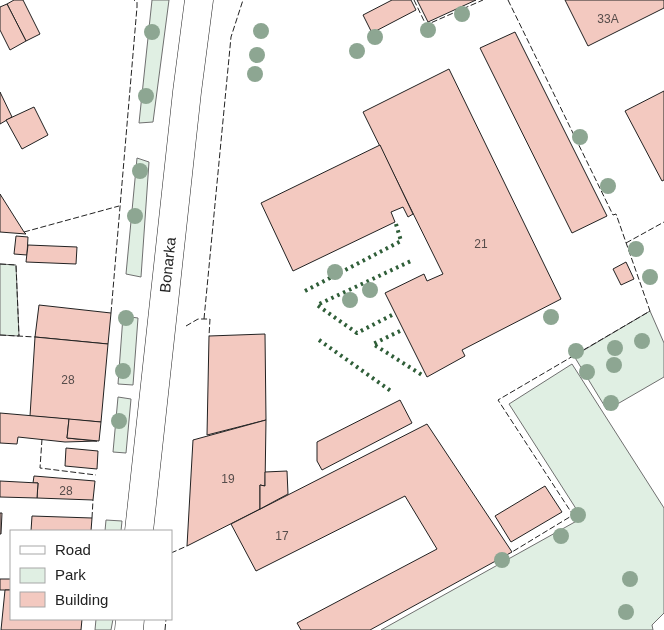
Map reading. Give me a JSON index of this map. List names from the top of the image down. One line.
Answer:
{"streets":{"street":["Bonarka"]},"house_numbers":["33A","21","28","19","28","17"],"legend":["Road","Park","Building"]}
